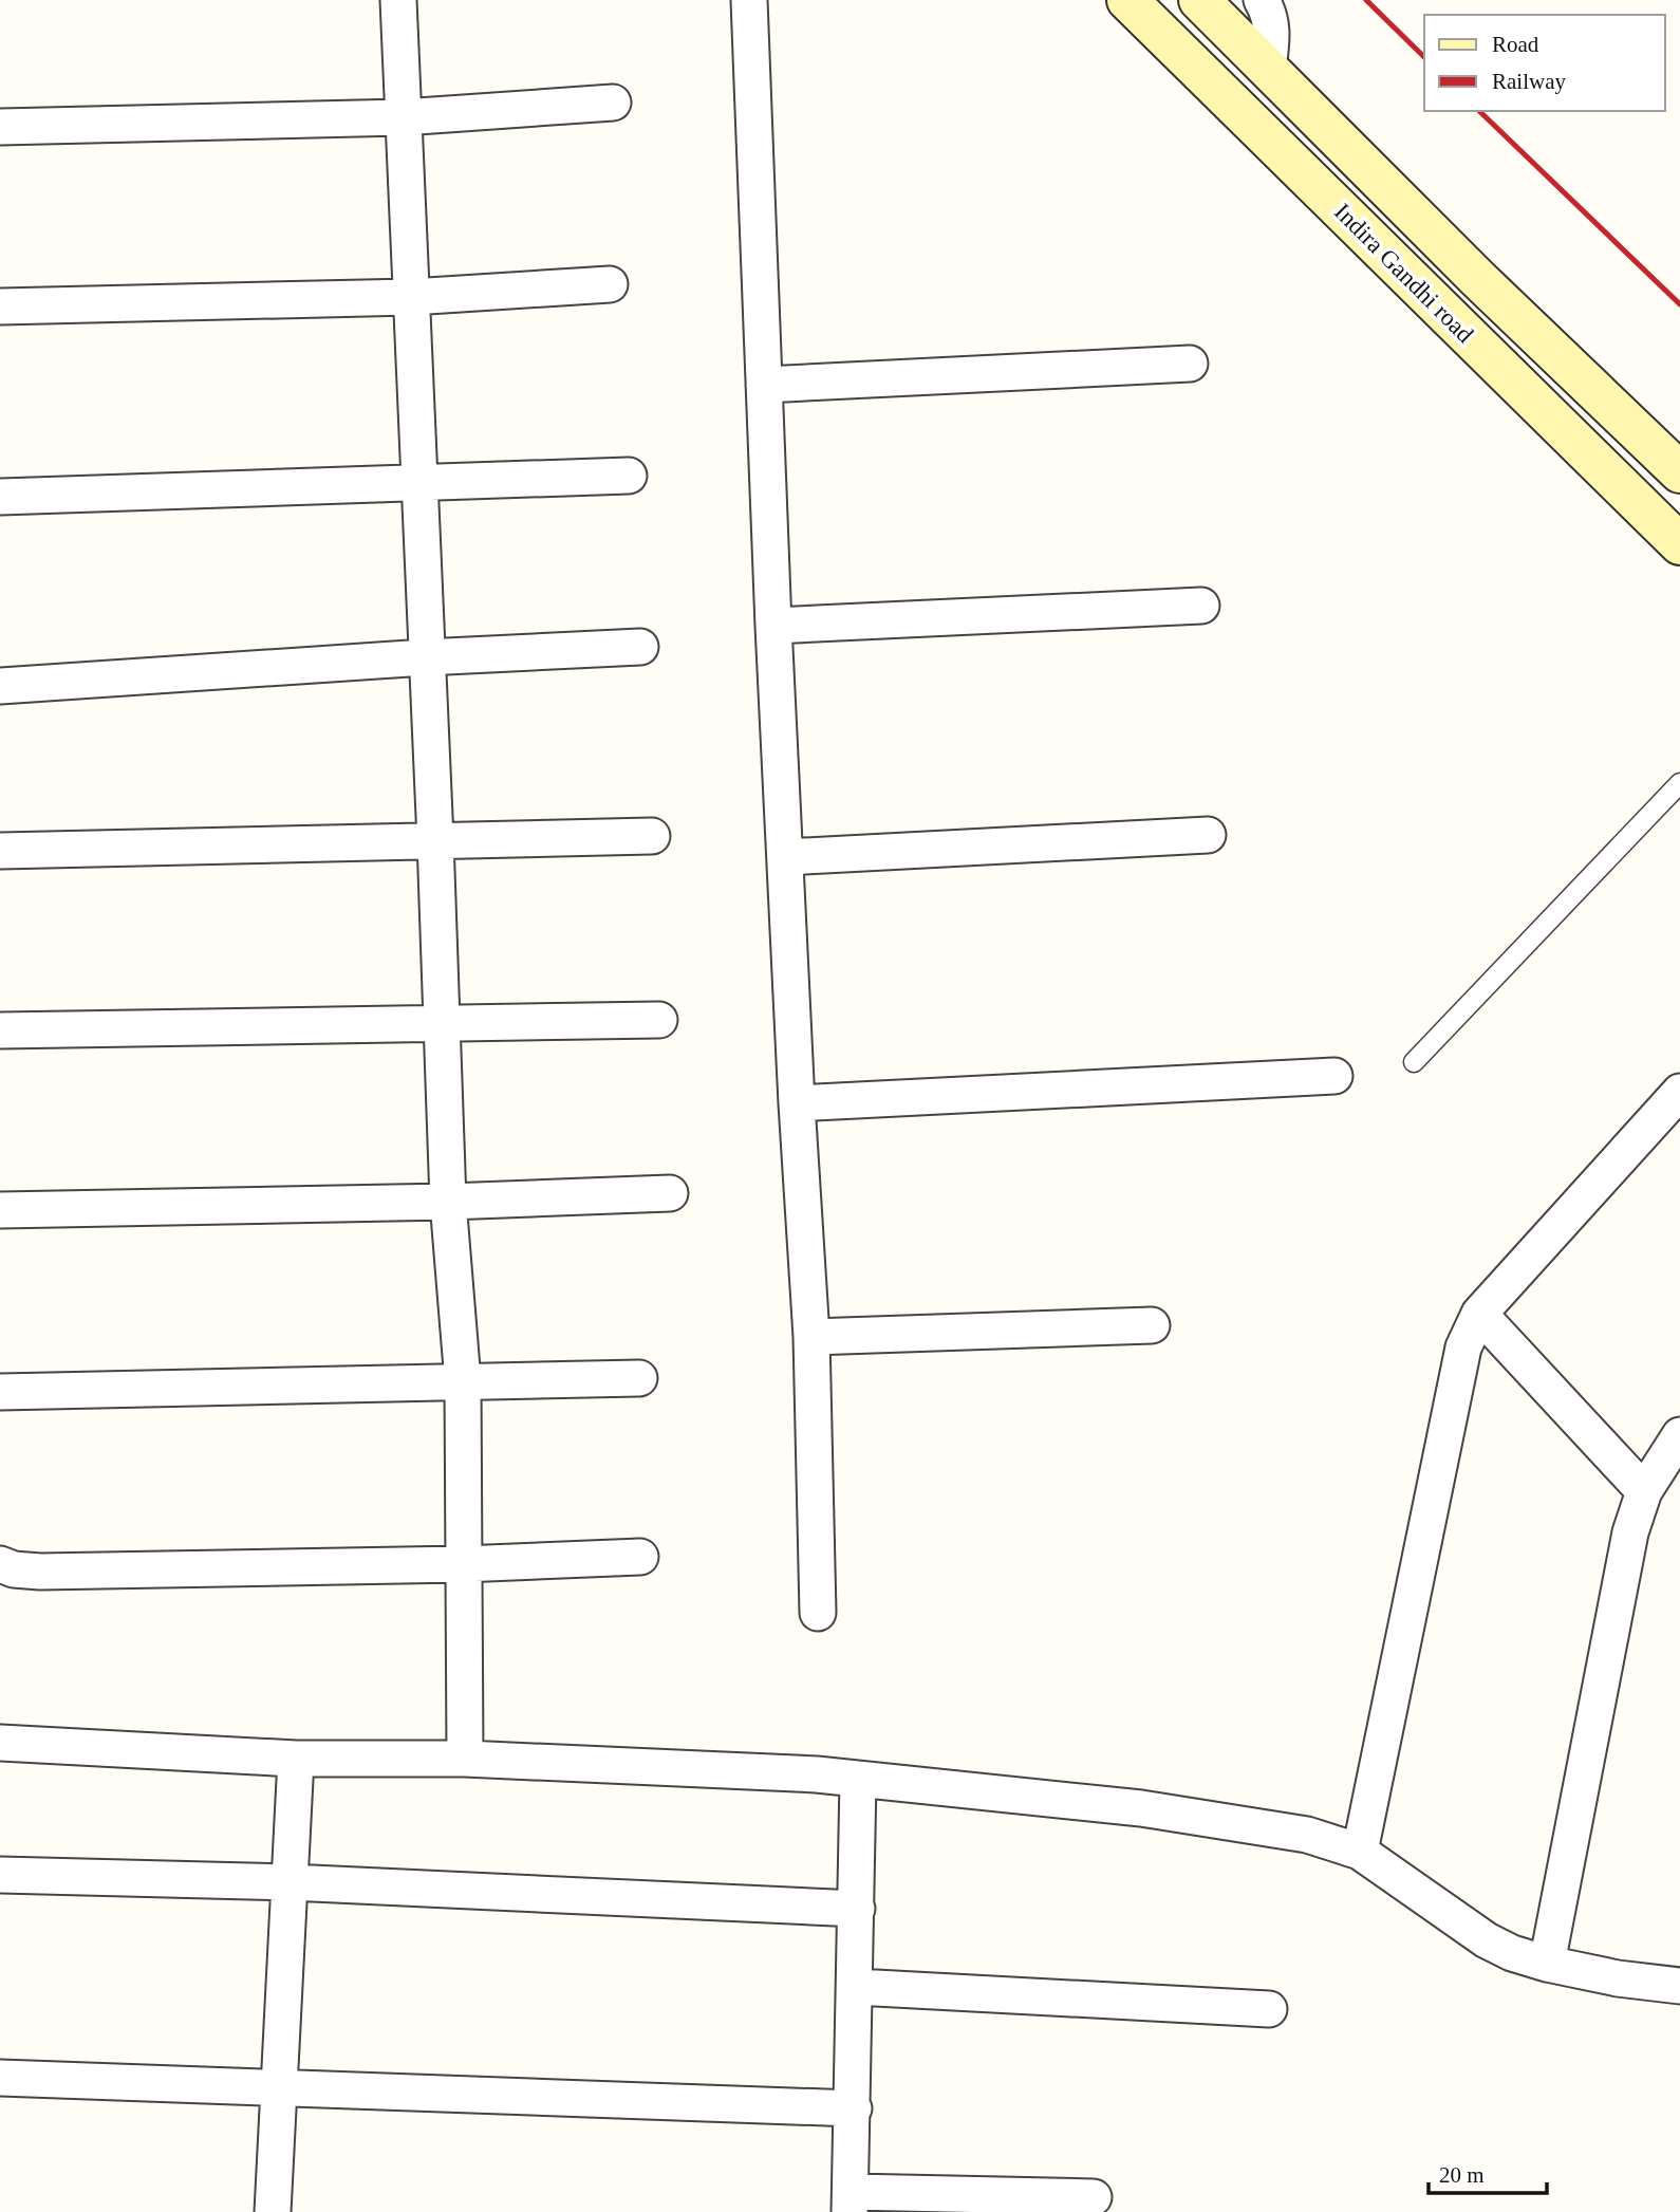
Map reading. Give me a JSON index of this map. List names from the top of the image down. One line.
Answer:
{"streets":{"main road":["Indira Gandhi road"]},"legend":["Road","Railway"],"scale_bar":"20 m"}
